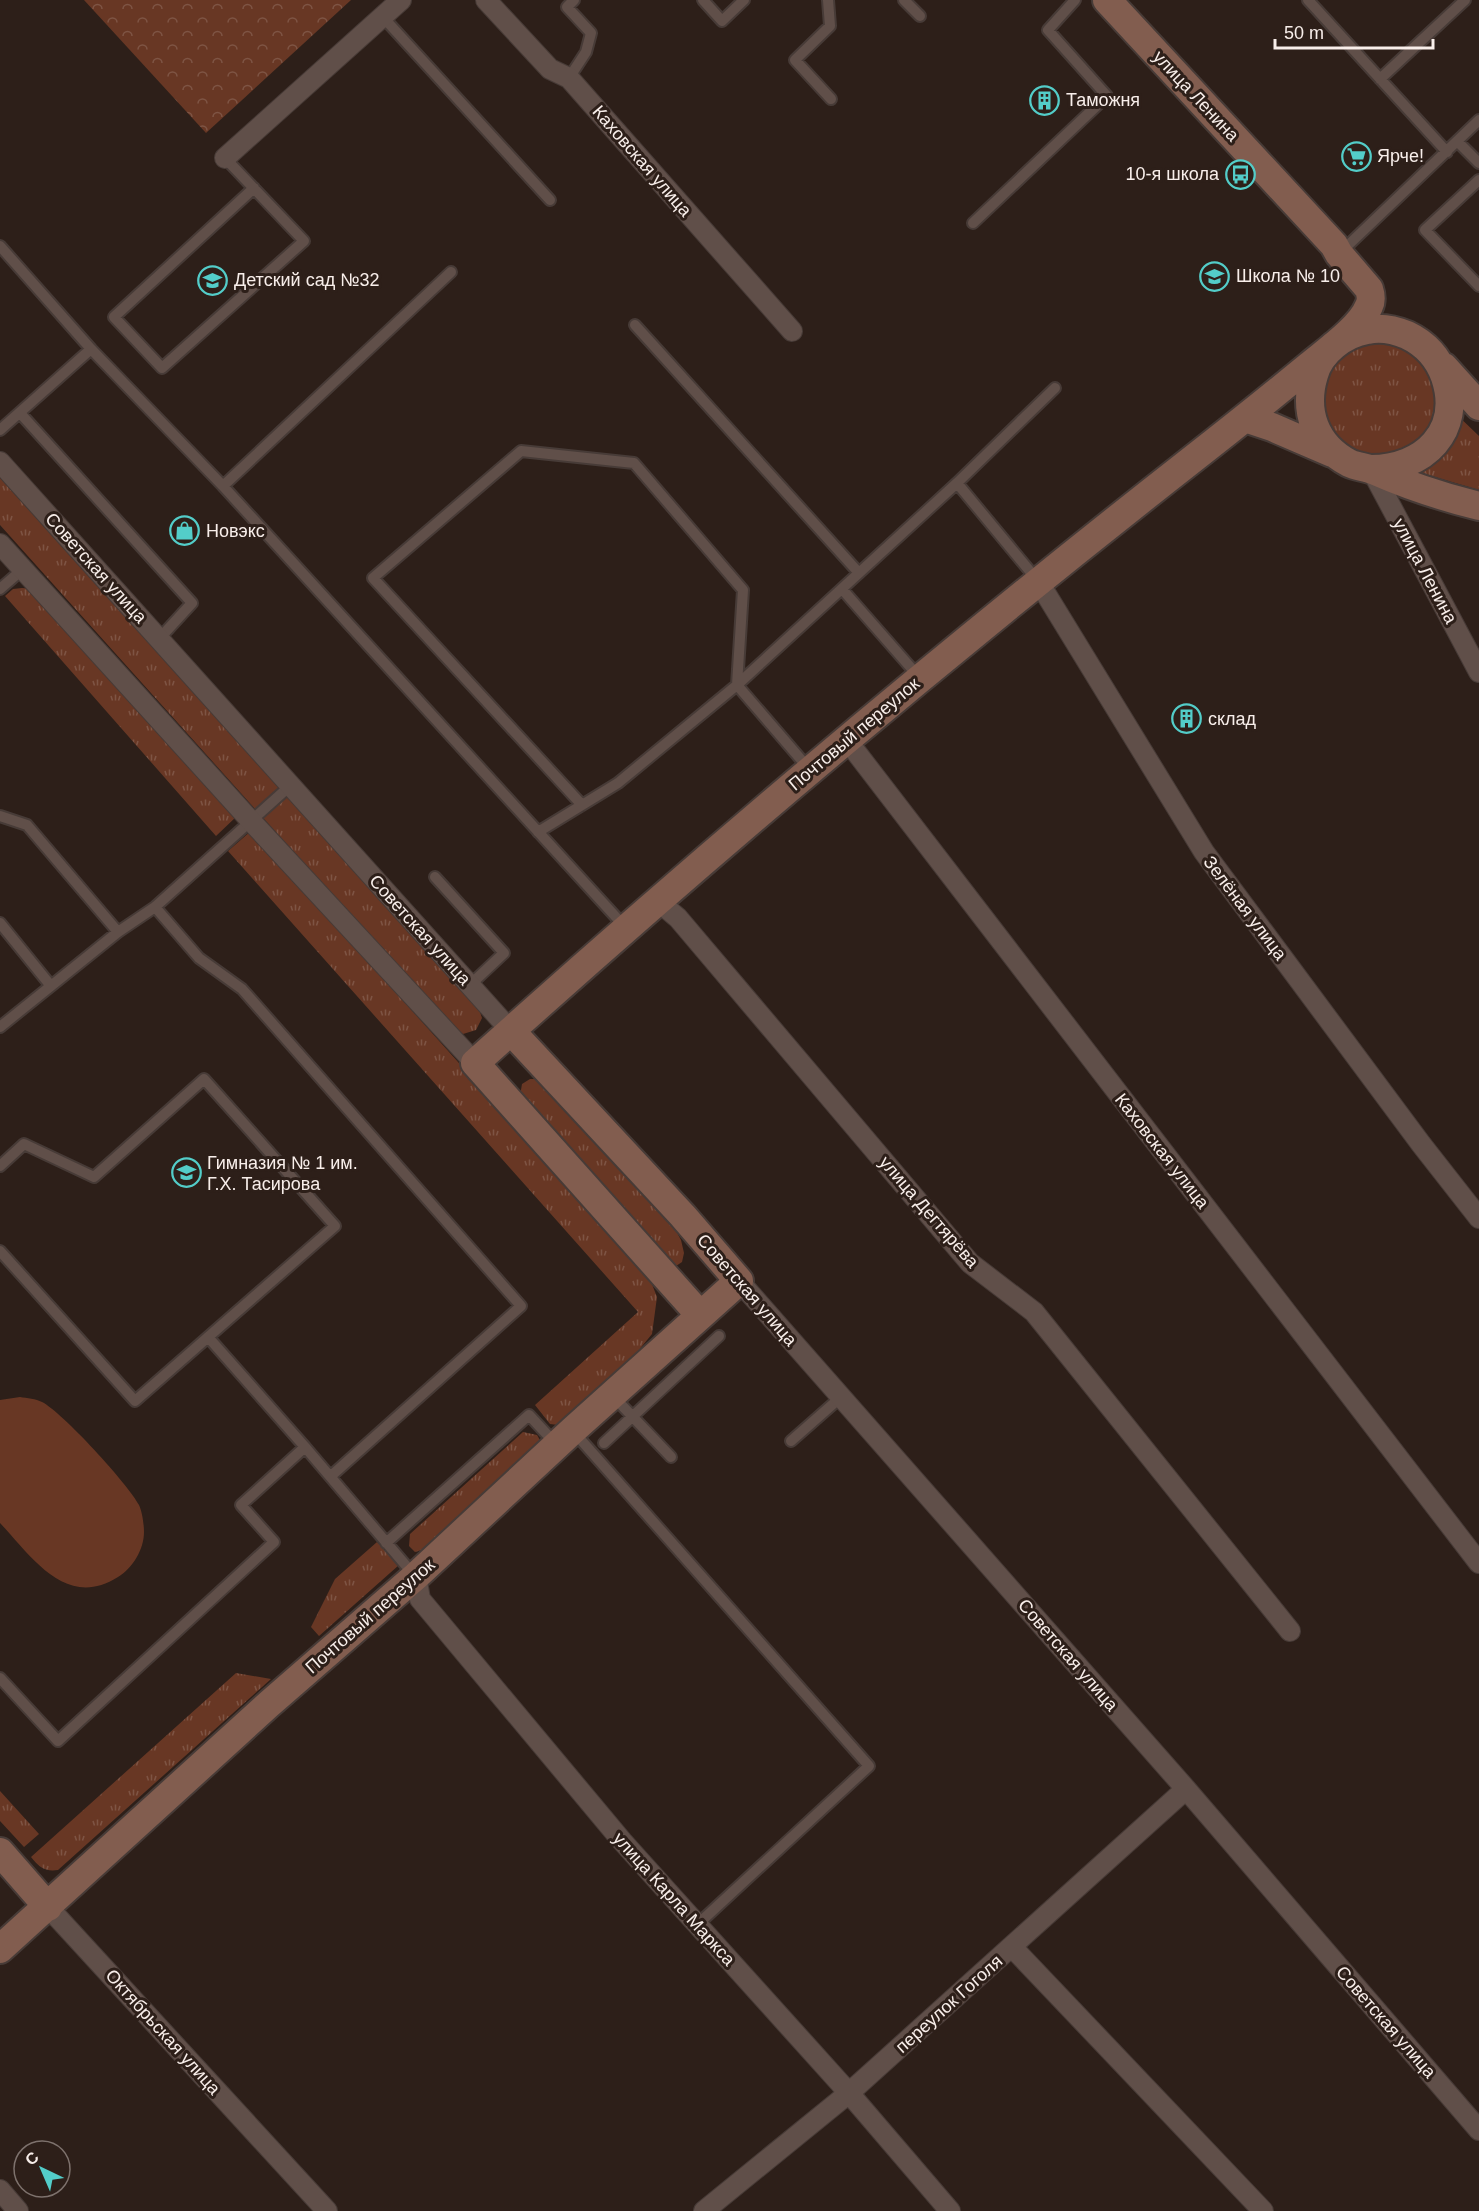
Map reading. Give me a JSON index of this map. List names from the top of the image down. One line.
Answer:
{"streets":{"main road":["улица Ленина","Советская улица","Почтовый переулок","Октябрьская улица"],"street":["Каховская улица","Зелёная улица","улица Дегтярёва","улица Карла Маркса","переулок Гоголя"]},"crossings":[["улица Ленина","Почтовый переулок"],["Каховская улица","Почтовый переулок"],["Советская улица","Почтовый переулок"],["Советская улица","переулок Гоголя"],["Почтовый переулок","Зелёная улица"],["Почтовый переулок","улица Дегтярёва"],["Почтовый переулок","улица Карла Маркса"],["Почтовый переулок","Октябрьская улица"],["улица Карла Маркса","переулок Гоголя"]],"places":{"building":["Таможня","склад"],"supermarket":["Ярче!"],"bus stop":["10-я школа"],"school or university":["Школа № 10","Детский сад №32","Гимназия № 1 им. Г.Х. Тасирова"],"shop":["Новэкс"]},"scale_bar":"50 m","north":"top left"}
